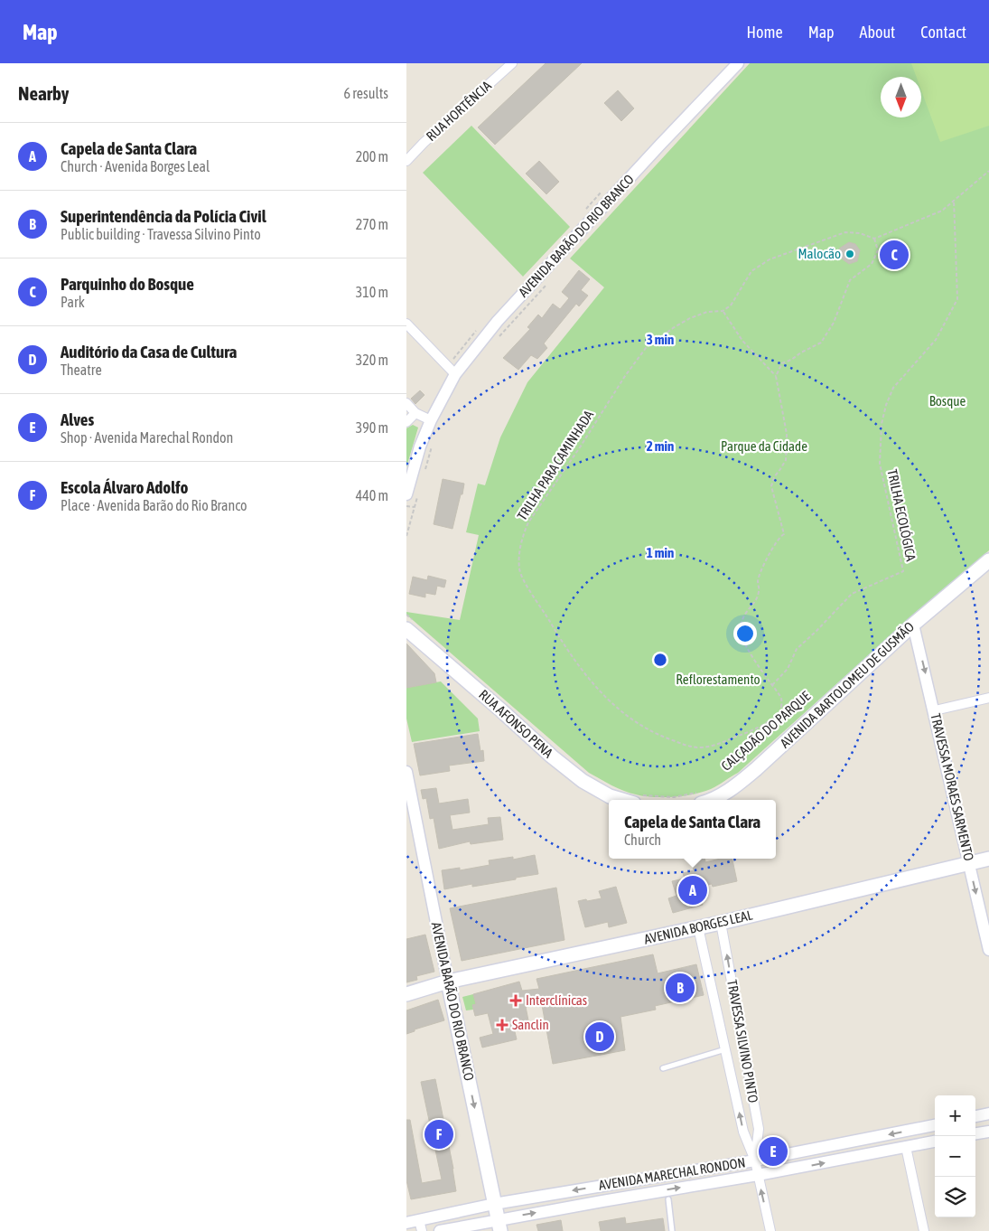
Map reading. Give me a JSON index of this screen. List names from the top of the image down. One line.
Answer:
{"streets":{"main road":["AVENIDA BARÃO DO RIO BRANCO","AVENIDA BARTOLOMEU DE GUSMÃO","RUA AFONSO PENA","AVENIDA BORGES LEAL"],"street":["RUA HORTÊNCIA","TRAVESSA MORAES SARMENTO","TRAVESSA SILVINO PINTO","AVENIDA MARECHAL RONDON"],"path":["TRILHA PARA CAMINHADA","TRILHA ECOLÓGICA"]},"crossings":[["AVENIDA BARÃO DO RIO BRANCO","AVENIDA BORGES LEAL"],["AVENIDA BARÃO DO RIO BRANCO","AVENIDA MARECHAL RONDON"],["TRILHA PARA CAMINHADA","TRILHA ECOLÓGICA"],["AVENIDA BARTOLOMEU DE GUSMÃO","TRAVESSA MORAES SARMENTO"],["TRAVESSA MORAES SARMENTO","AVENIDA BORGES LEAL"],["AVENIDA BORGES LEAL","TRAVESSA SILVINO PINTO"],["TRAVESSA SILVINO PINTO","AVENIDA MARECHAL RONDON"]],"one_way":["TRAVESSA MORAES SARMENTO"],"parks":["Bosque","Parque da Cidade","Reflorestamento"],"places":{"other":["Malocão"],"health":["Interclínicas","Sanclin"]},"north":"bottom","page":{"header":"Map","nav":["Home","Map","About","Contact"],"heading":["Nearby","6 results"],"list":[{"mark":"A","name":"Capela de Santa Clara","note":"Church · Avenida Borges Leal","value":"200 m"},{"mark":"B","name":"Superintendência da Polícia Civil","note":"Public building · Travessa Silvino Pinto","value":"270 m"},{"mark":"C","name":"Parquinho do Bosque","note":"Park","value":"310 m"},{"mark":"D","name":"Auditório da Casa de Cultura","note":"Theatre","value":"320 m"},{"mark":"E","name":"Alves","note":"Shop · Avenida Marechal Rondon","value":"390 m"},{"mark":"F","name":"Escola Álvaro Adolfo","note":"Place · Avenida Barão do Rio Branco","value":"440 m"}],"pins":["C","A","B","D","F","E"],"popup":["Capela de Santa Clara","Church"],"map_buttons":["+","−"]},"rings":["3 min","2 min","1 min"]}
